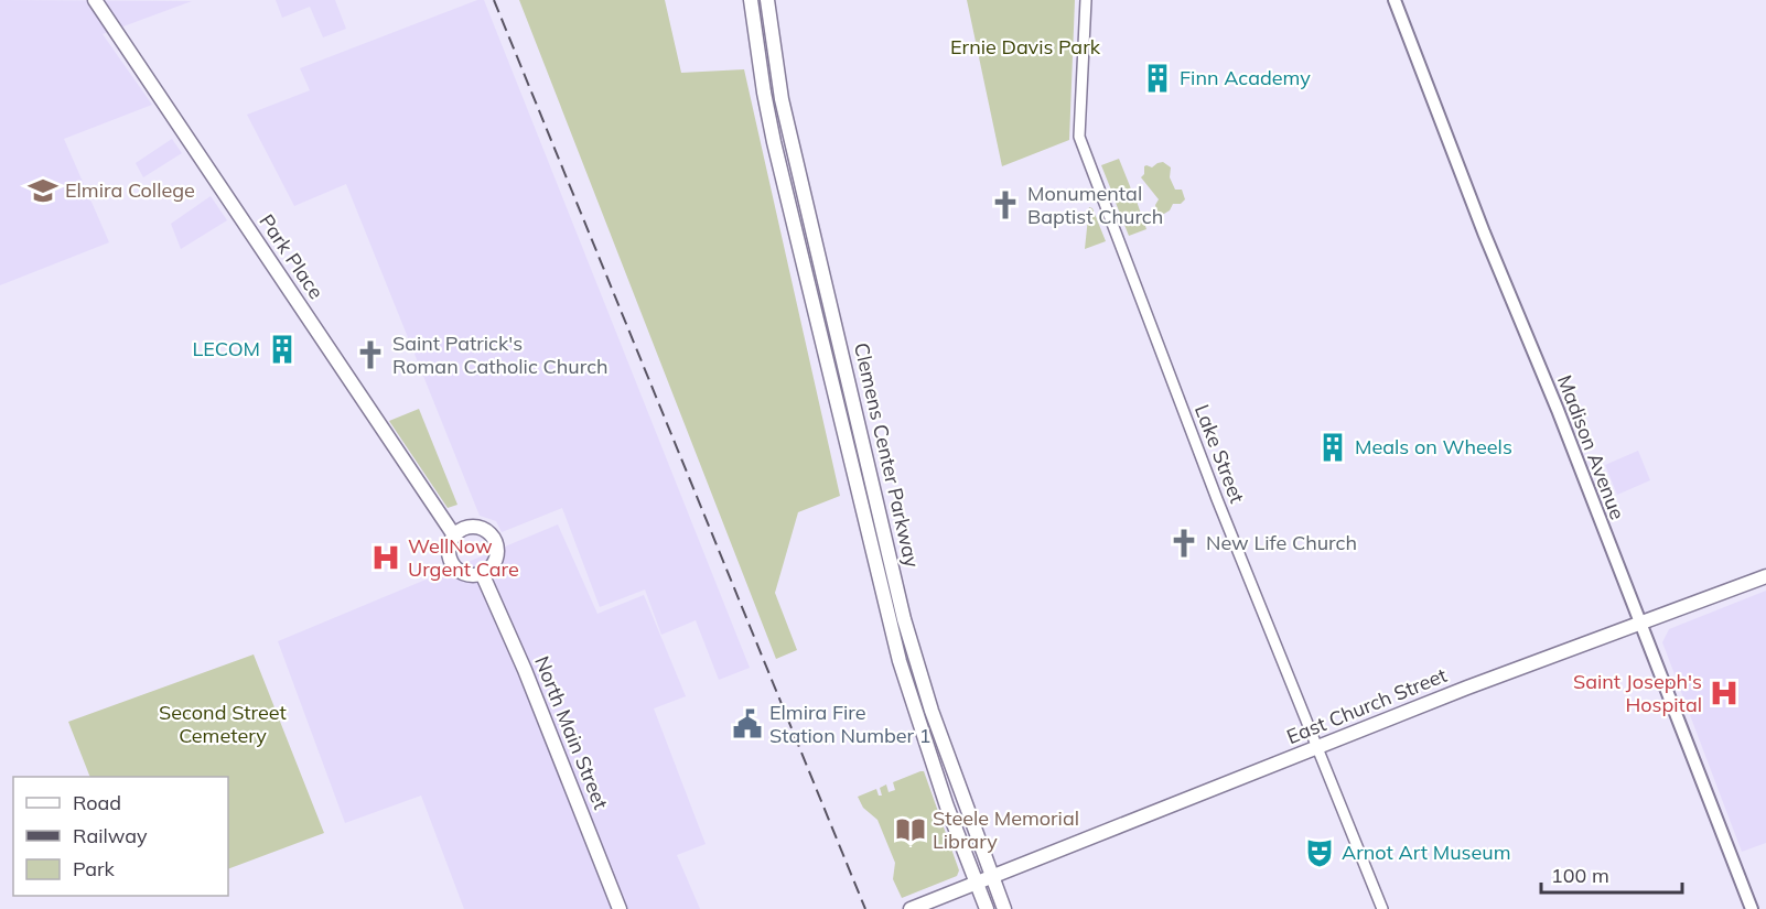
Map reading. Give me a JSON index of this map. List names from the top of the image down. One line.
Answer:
{"streets":{"main road":["Park Place","Madison Avenue","Clemens Center Parkway","East Church Street","North Main Street"],"street":["Lake Street"]},"crossings":[["Park Place","North Main Street"],["Madison Avenue","East Church Street"],["Lake Street","East Church Street"],["Clemens Center Parkway","East Church Street"]],"parks":["Ernie Davis Park","Second Street Cemetery"],"places":{"building":["Finn Academy","LECOM","Meals on Wheels"],"school or university":["Elmira College"],"church":["Monumental Baptist Church","Saint Patrick's Roman Catholic Church","New Life Church"],"hospital":["WellNow Urgent Care","Saint Joseph's Hospital"],"public building":["Elmira Fire Station Number 1"],"library":["Steele Memorial Library"],"theatre":["Arnot Art Museum"]},"legend":["Road","Railway","Park"],"scale_bar":"100 m"}
